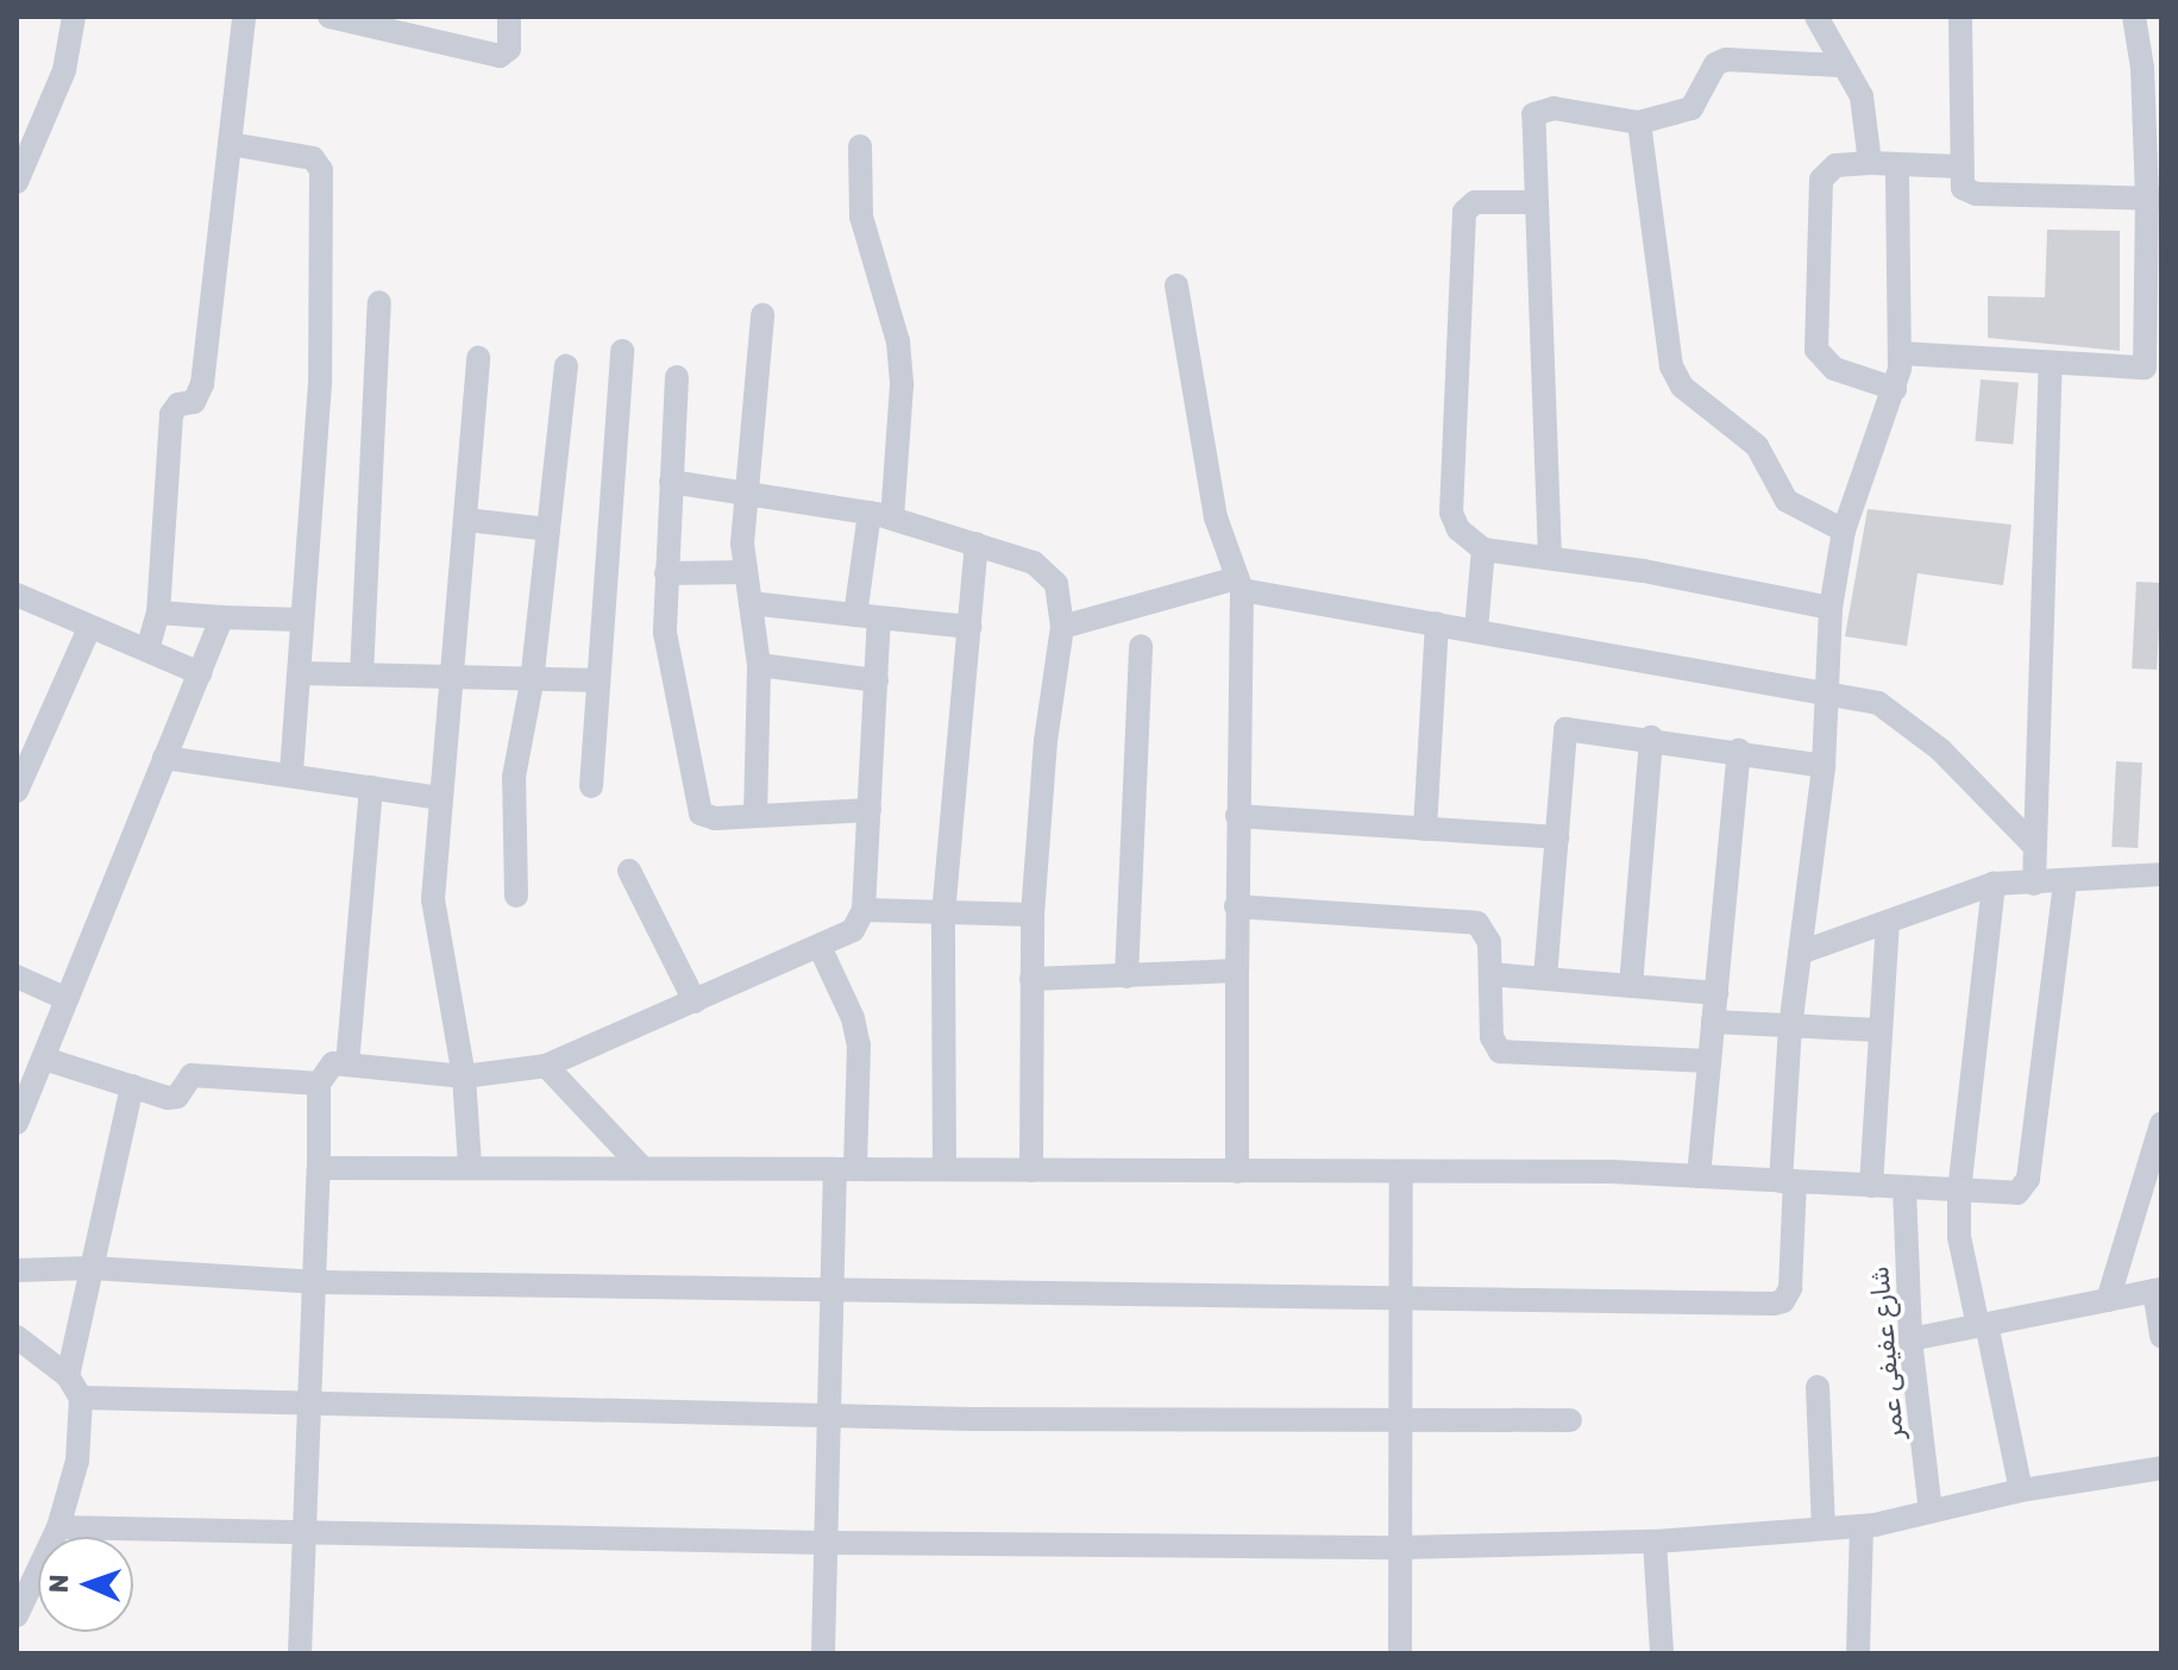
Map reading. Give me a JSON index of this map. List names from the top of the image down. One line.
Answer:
{"streets":{"street":["شارع عفيفى عمر"]},"north":"left"}
